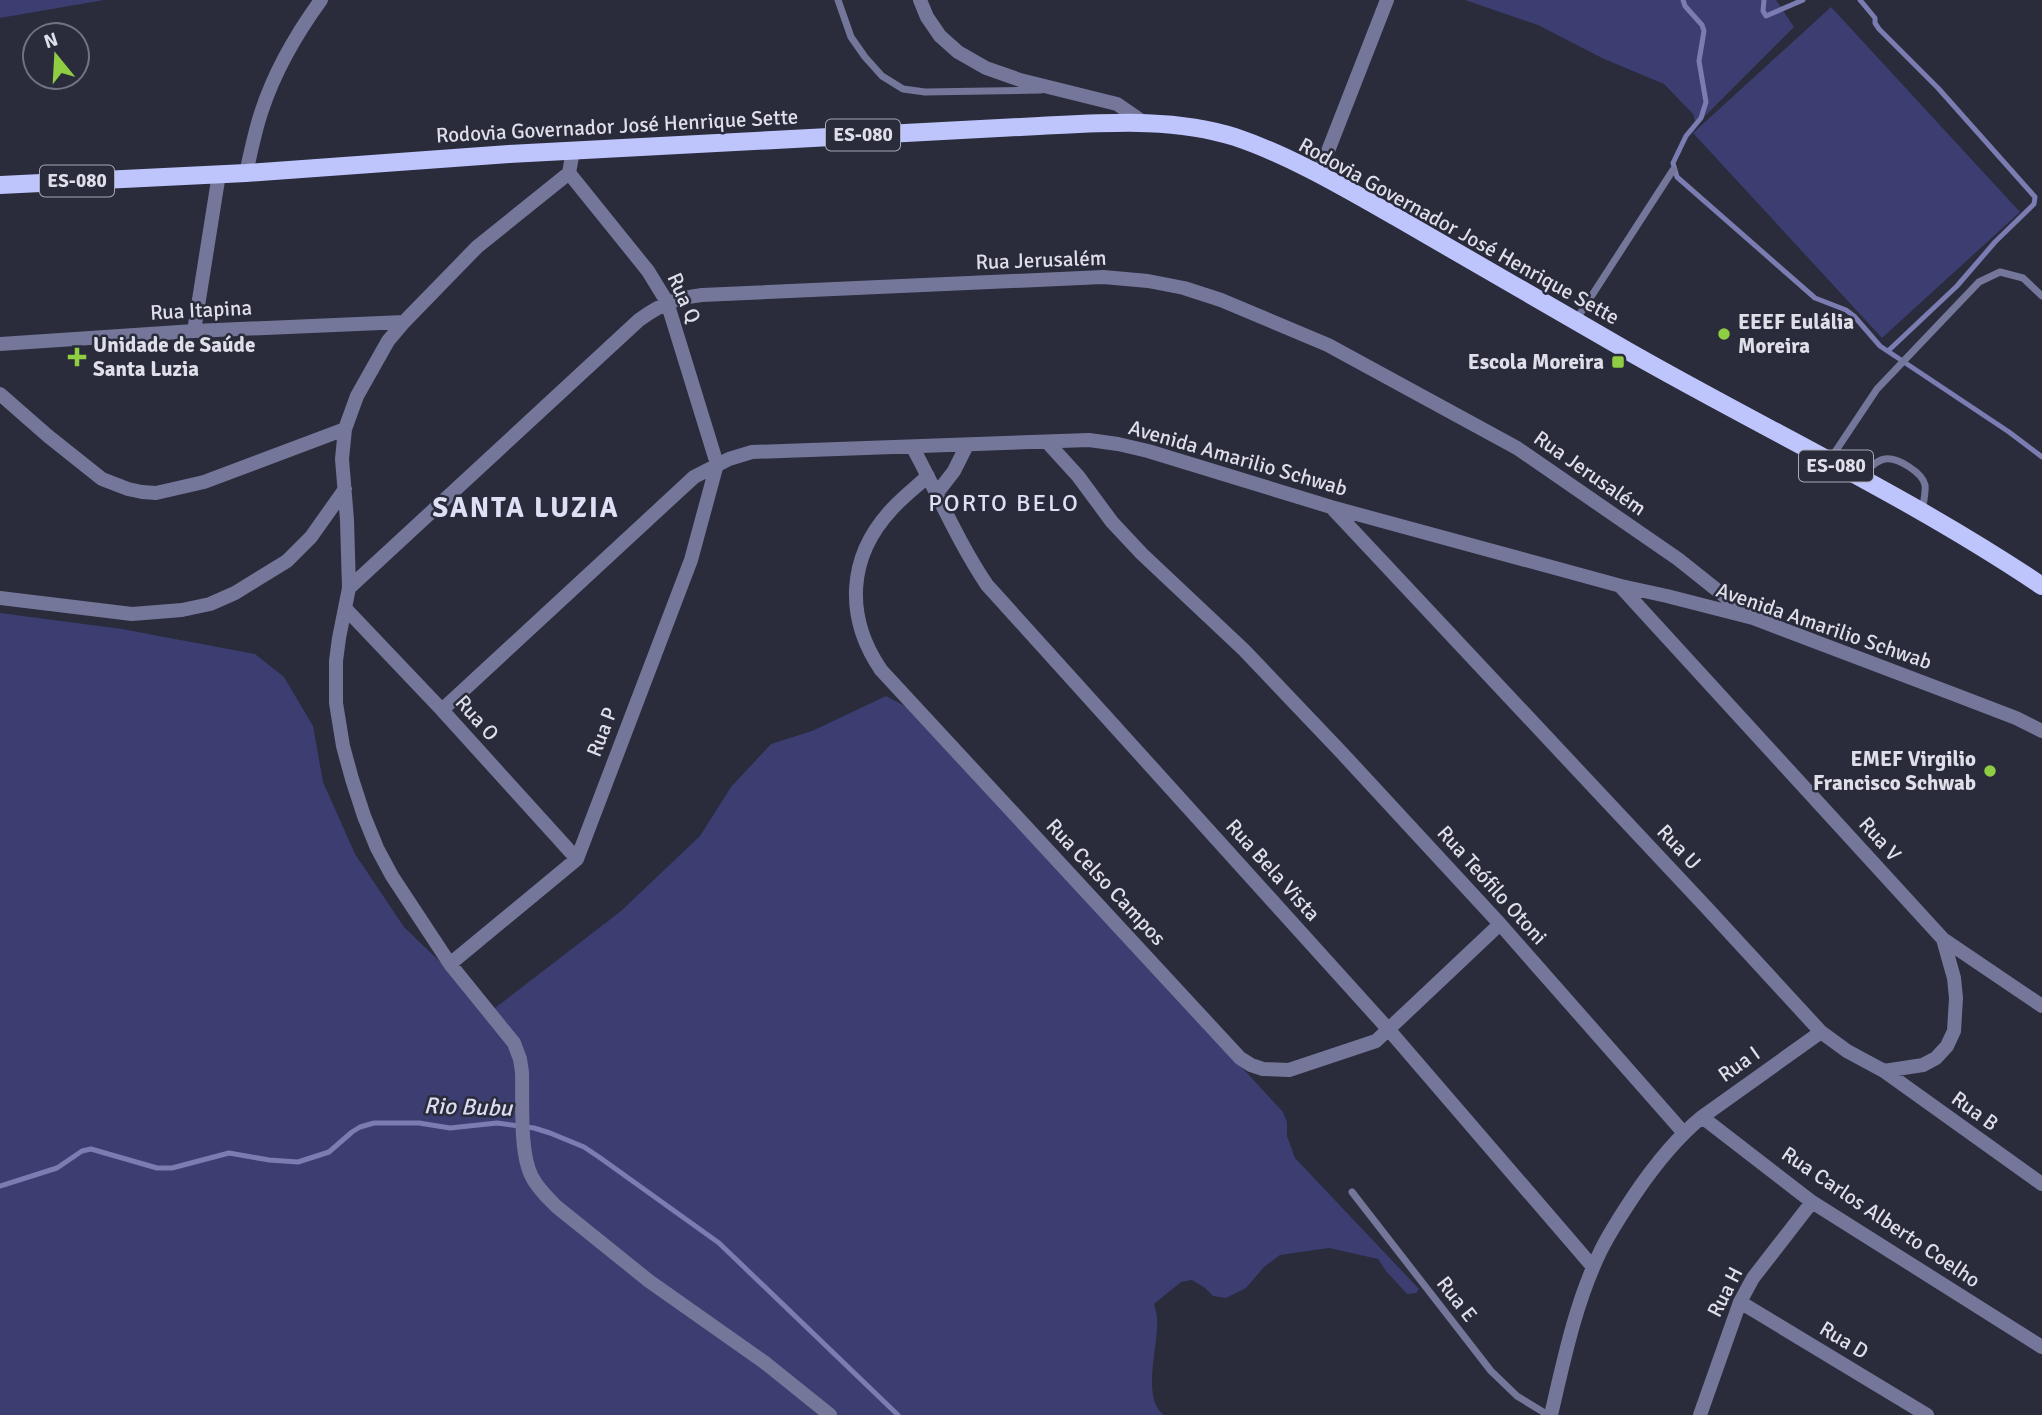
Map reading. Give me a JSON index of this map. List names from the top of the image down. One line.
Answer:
{"streets":{"main road":["Rodovia Governador José Henrique Sette","ES-080"],"street":["Rua Jerusalém","Rua Q","Rua Itapina","Avenida Amarilio Schwab","Rua O","Rua P","Rua V","Rua U","Rua Bela Vista","Rua Celso Campos","Rua Teófilo Otoni","Rua I","Rua B","Rua Carlos Alberto Coelho","Rua H","Rua D"],"lane":["Rua E"]},"crossings":[["Rua Jerusalém","Rua Q"],["Rua Jerusalém","Avenida Amarilio Schwab"],["Rua Q","Avenida Amarilio Schwab"],["Rua Q","Rua P"],["Avenida Amarilio Schwab","Rua O"],["Avenida Amarilio Schwab","Rua P"],["Avenida Amarilio Schwab","Rua V"],["Avenida Amarilio Schwab","Rua U"],["Avenida Amarilio Schwab","Rua Bela Vista"],["Avenida Amarilio Schwab","Rua Teófilo Otoni"],["Rua O","Rua P"],["Rua U","Rua I"],["Rua U","Rua B"],["Rua Bela Vista","Rua Celso Campos"],["Rua Celso Campos","Rua Teófilo Otoni"],["Rua Teófilo Otoni","Rua I"],["Rua I","Rua Carlos Alberto Coelho"],["Rua Carlos Alberto Coelho","Rua H"],["Rua H","Rua D"]],"districts":["PORTO BELO","SANTA LUZIA"],"water":["Rio Bubu"],"places":{"other":["EEEF Eulália Moreira","EMEF Virgilio Francisco Schwab"],"health":["Unidade de Saúde Santa Luzia"],"transit":["Escola Moreira"]},"north":"top"}
